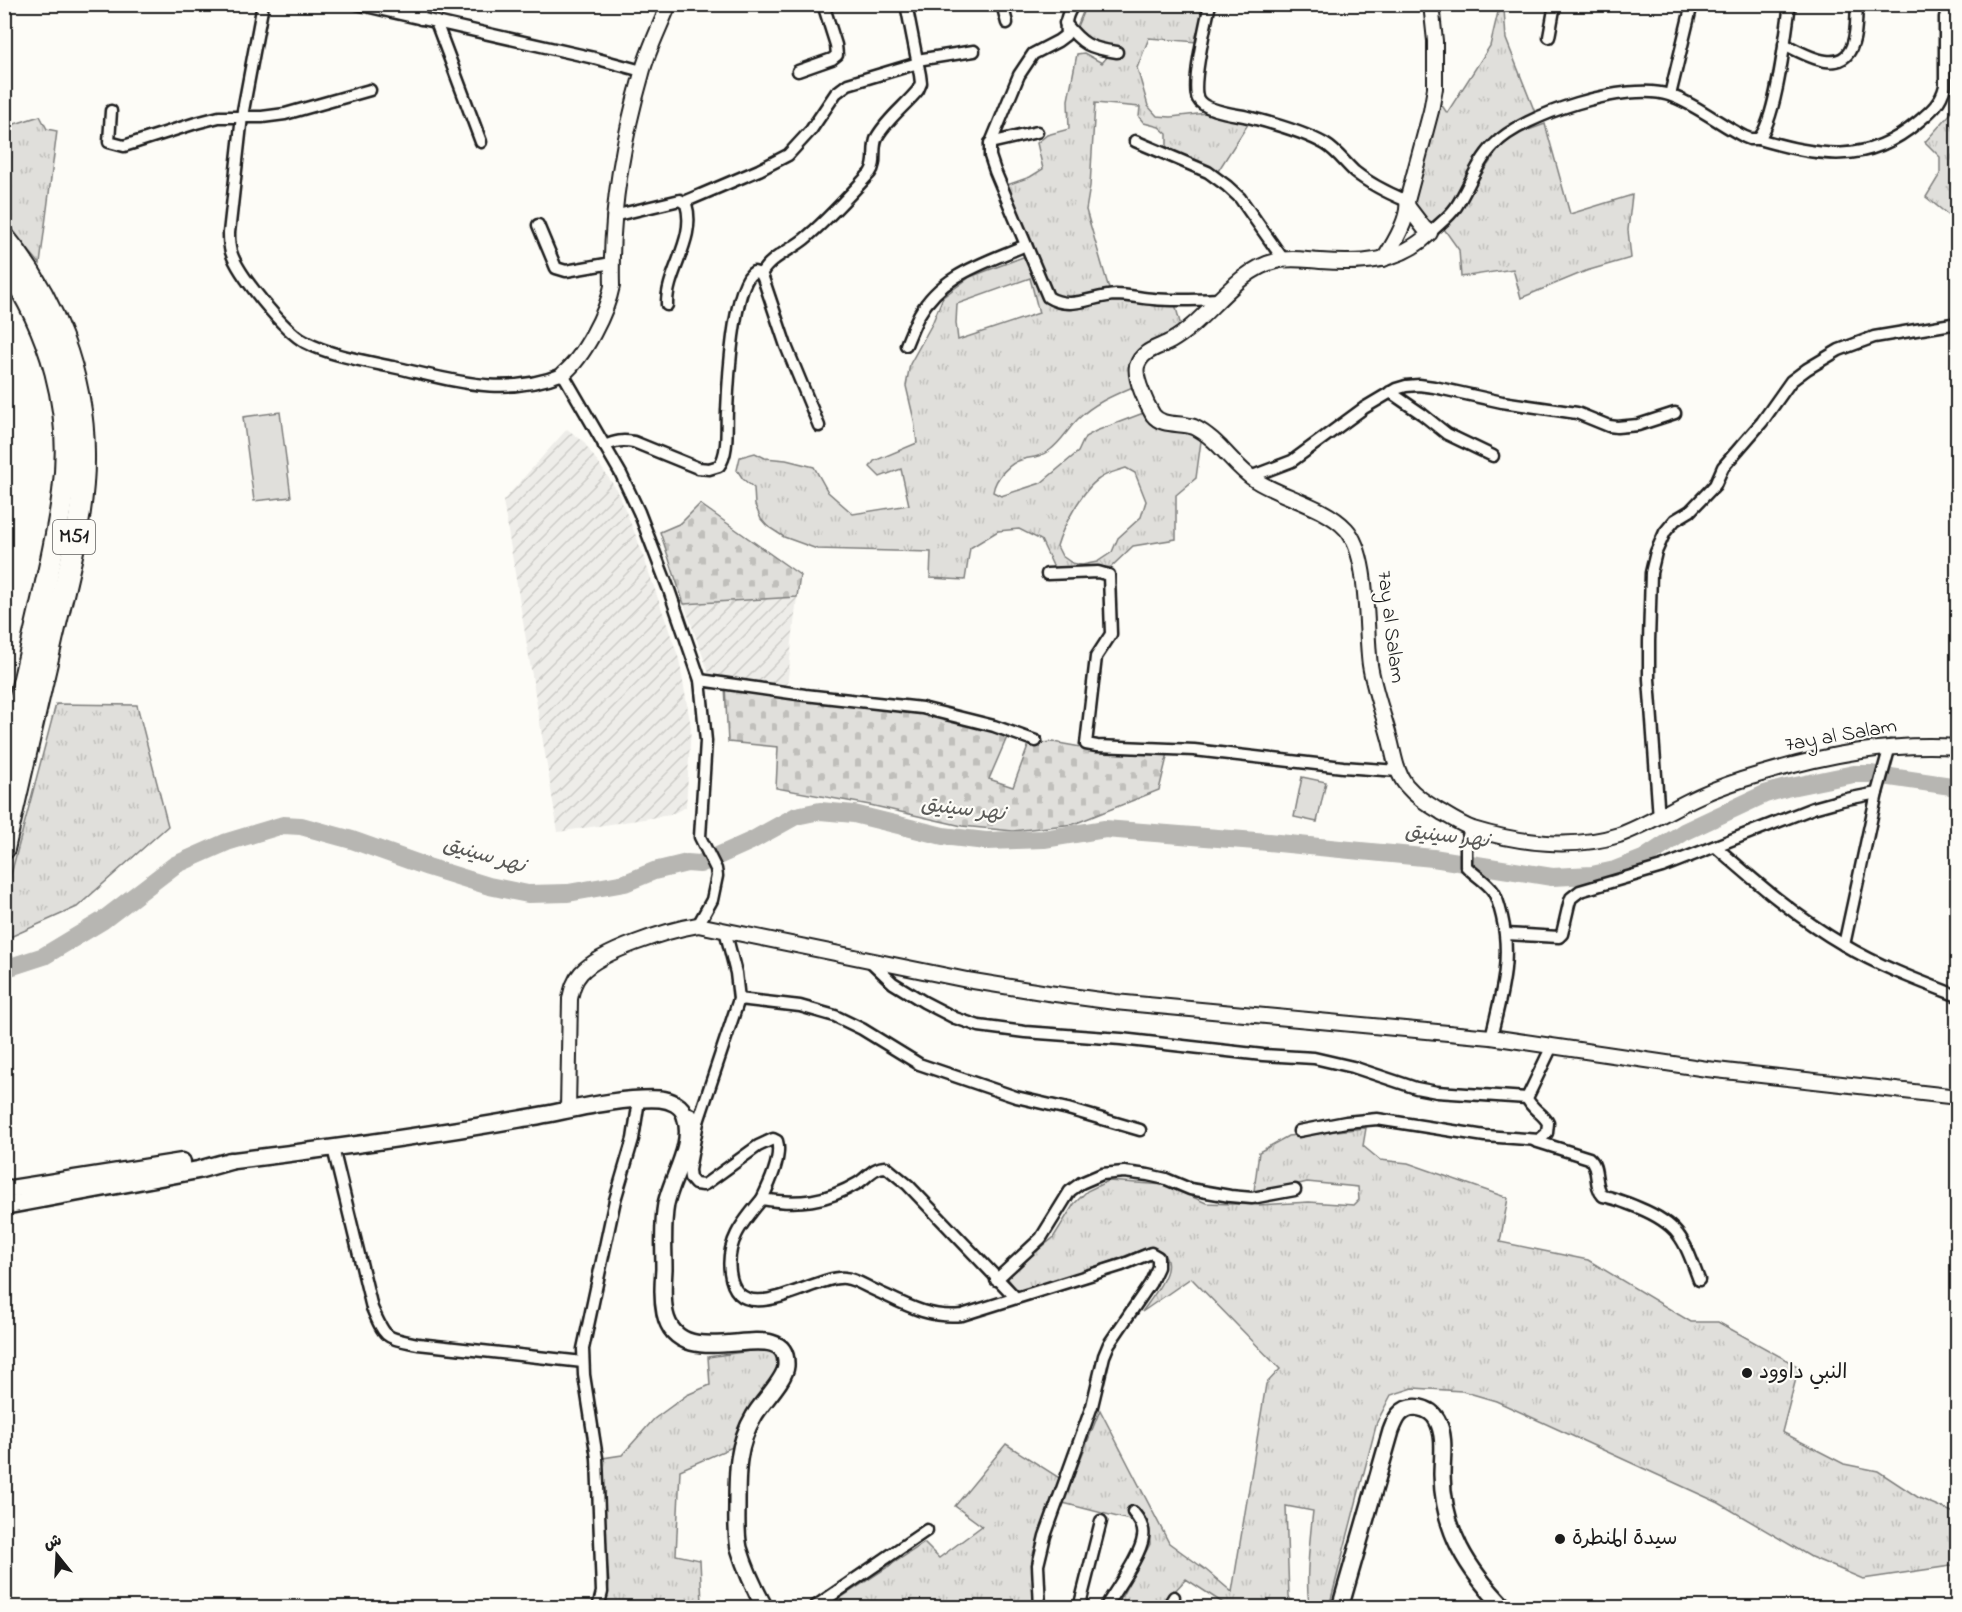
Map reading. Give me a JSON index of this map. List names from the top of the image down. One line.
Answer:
{"streets":{"highway":["M51"],"street":["7ay al Salam"]},"water":["نهر سينيق"],"places":["النبي داوود","سيدة المنطرة"],"north":"top"}
